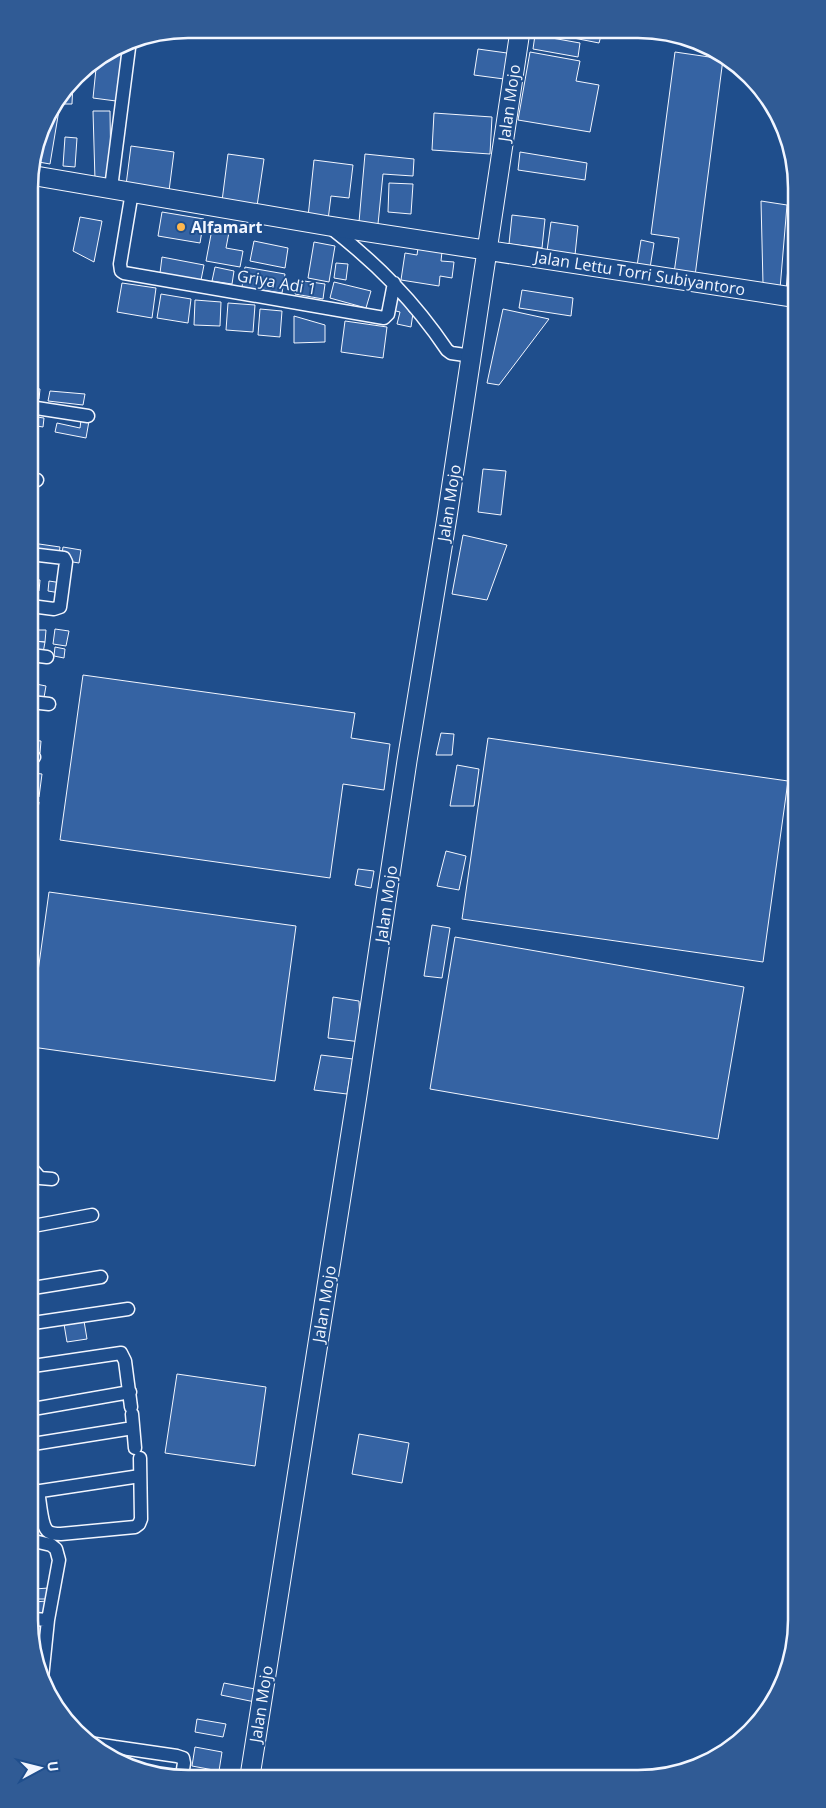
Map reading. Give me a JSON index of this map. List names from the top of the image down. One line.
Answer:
{"streets":{"street":["Jalan Mojo","Jalan Lettu Torri Subiyantoro","Griya Adi 1"]},"crossings":[["Jalan Mojo","Jalan Lettu Torri Subiyantoro"],["Jalan Lettu Torri Subiyantoro","Griya Adi 1"]],"places":["Alfamart"],"north":"right"}
